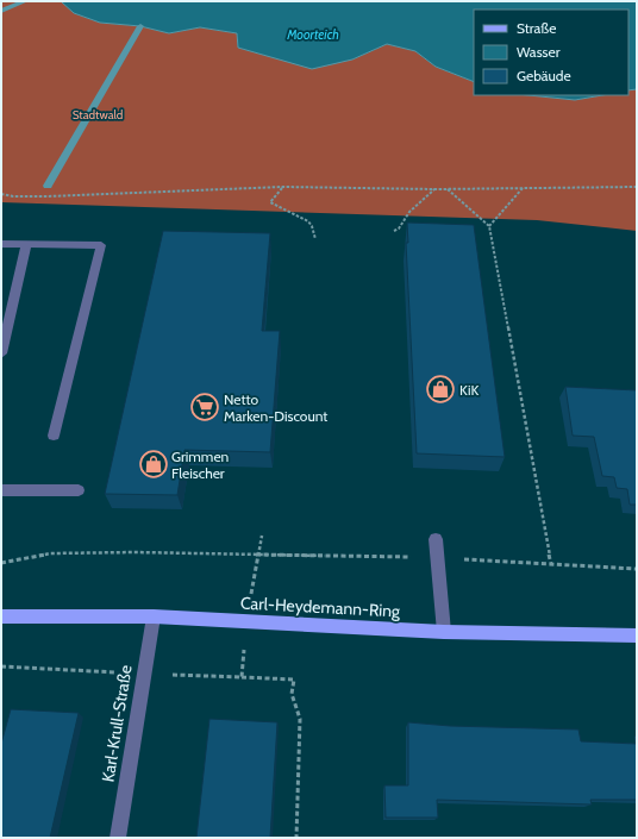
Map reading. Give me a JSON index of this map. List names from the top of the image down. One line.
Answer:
{"streets":{"main road":["Carl-Heydemann-Ring"],"street":["Karl-Krull-Straße"]},"crossings":[["Carl-Heydemann-Ring","Karl-Krull-Straße"]],"water":["Moorteich"],"parks":["Stadtwald"],"places":{"shop":["KiK","Grimmen Fleischer"],"supermarket":["Netto Marken-Discount"]},"legend":["Straße","Wasser","Gebäude"]}
